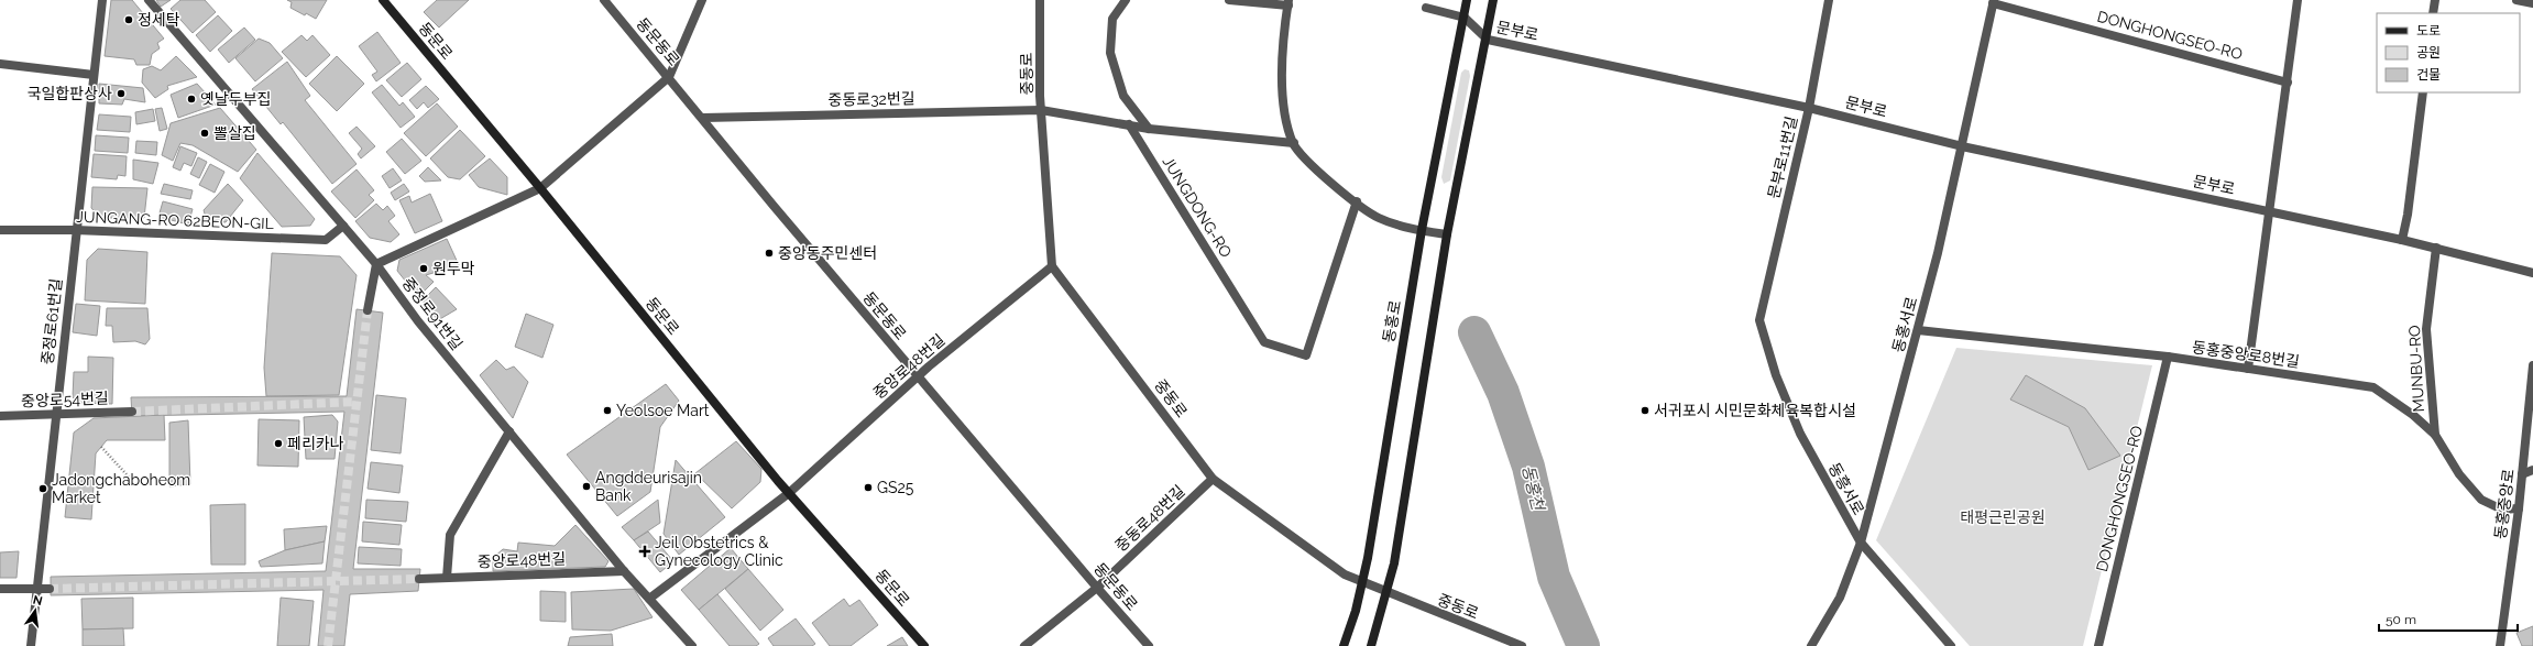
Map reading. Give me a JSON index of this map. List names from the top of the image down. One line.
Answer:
{"streets":{"main road":["동문로","동홍로"],"street":["문부로","DONGHONGSEO-RO","동문동로","중동로","중동로32번길","문부로11번길","JUNGDONG-RO","JUNGANG-RO 62BEON-GIL","중정로91번길","중정로61번길","동홍서로","동홍중앙로8번길","중앙로48번길","MUNBU-RO","중앙로54번길","동흥서로","동홍중앙로","중동로48번길"]},"crossings":[["문부로","문부로11번길"],["문부로","동홍로"],["문부로","동홍서로"],["문부로","MUNBU-RO"],["DONGHONGSEO-RO","동홍서로"],["DONGHONGSEO-RO","동홍중앙로8번길"],["동문로","중앙로48번길"],["동문동로","중동로32번길"],["동문동로","중앙로48번길"],["동문동로","중동로48번길"],["중동로","중동로32번길"],["중동로","동홍로"],["중동로","중앙로48번길"],["중동로","중동로48번길"],["문부로11번길","동흥서로"],["JUNGANG-RO 62BEON-GIL","중정로91번길"],["JUNGANG-RO 62BEON-GIL","중정로61번길"],["중정로91번길","중앙로48번길"],["중정로61번길","중앙로54번길"],["동홍서로","동홍중앙로8번길"],["동홍서로","동흥서로"],["동홍중앙로8번길","MUNBU-RO"],["동홍중앙로8번길","동홍중앙로"]],"water":["동홍천"],"parks":["태평근린공원"],"places":{"other":["정세탁","국일합판상사","옛날두부집","뽈살집","중앙동주민센터","원두막","Yeolsoe Mart","서귀포시 시민문화체육복합시설","페리카나","Angddeurisajin Bank","GS25","Jadongchaboheom Market"],"health":["Jeil Obstetrics & Gynecology Clinic"]},"legend":["도로","공원","건물"],"scale_bar":"50 m","north":"top"}
